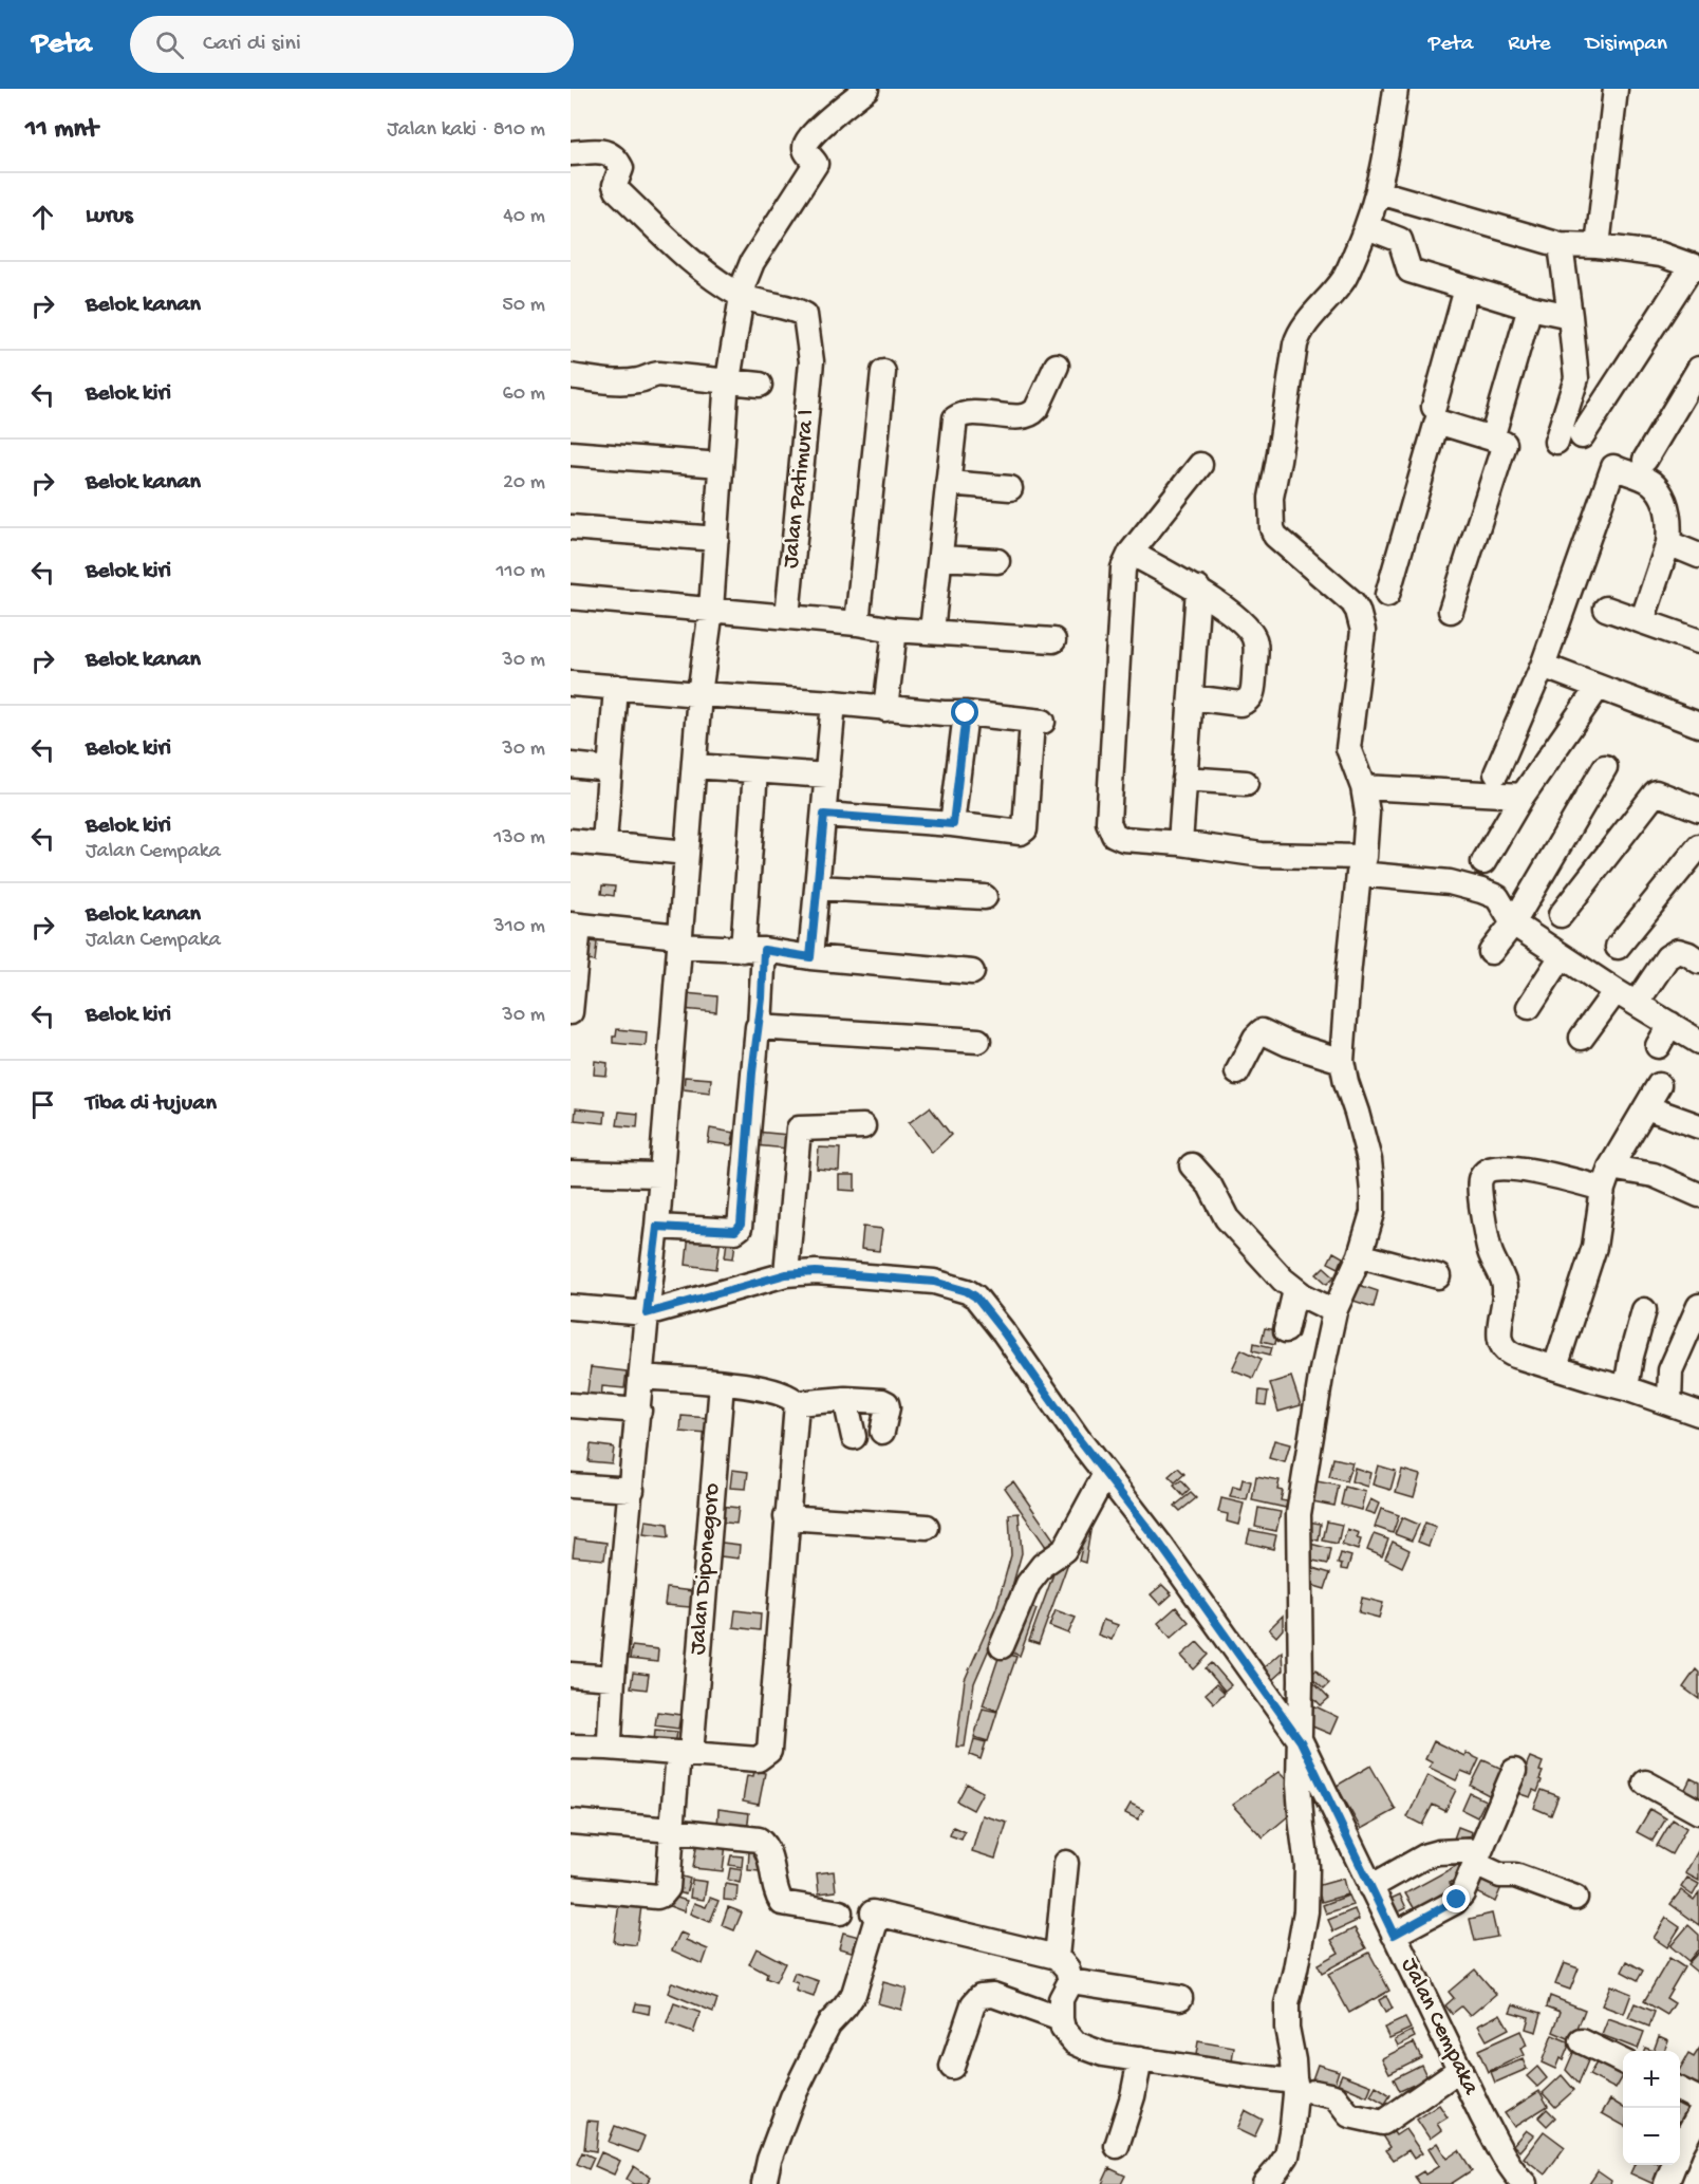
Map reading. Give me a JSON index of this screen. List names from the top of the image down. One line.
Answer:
{"streets":{"street":["Jalan Patimura l","Jalan Diponegoro","Jalan Cempaka"]},"page":{"header":"Peta","search":"Cari di sini","nav":["Peta","Rute","Disimpan"],"heading":["11 mnt","Jalan kaki · 810 m"],"list":[["Lurus","40 m"],["Belok kanan","50 m"],["Belok kiri","60 m"],["Belok kanan","20 m"],["Belok kiri","110 m"],["Belok kanan","30 m"],["Belok kiri","30 m"],["Belok kiri","Jalan Cempaka","130 m"],["Belok kanan","Jalan Cempaka","310 m"],["Belok kiri","30 m"],"Tiba di tujuan"],"map_buttons":["+","−"]}}
